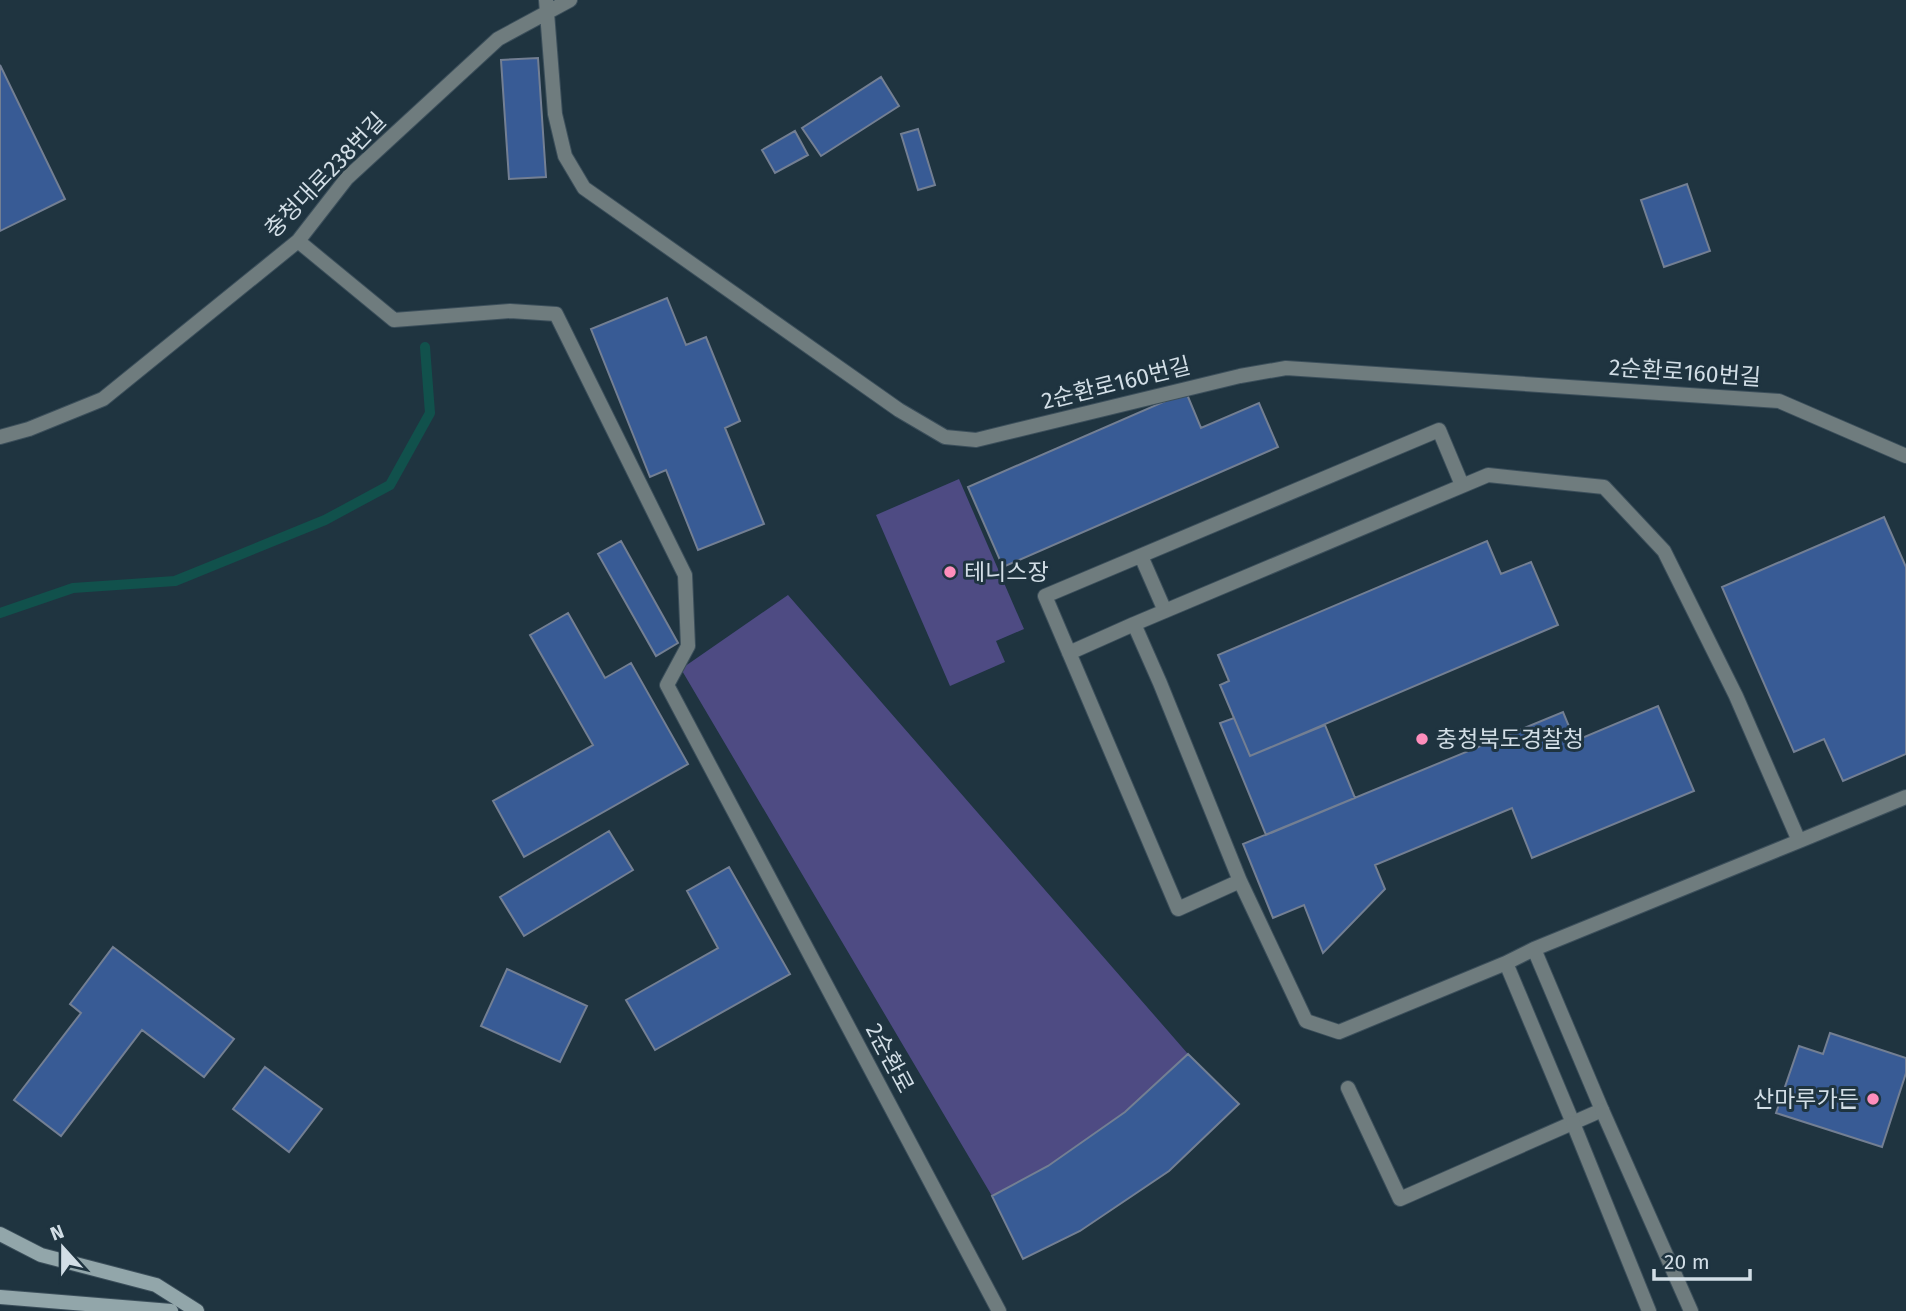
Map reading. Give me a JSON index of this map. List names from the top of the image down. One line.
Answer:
{"streets":{"street":["충청대로238번길","2순환로160번길","2순환로"]},"crossings":[["충청대로238번길","2순환로160번길"],["충청대로238번길","2순환로"]],"places":["테니스장","충청북도경찰청","산마루가든"],"scale_bar":"20 m","north":"top"}
